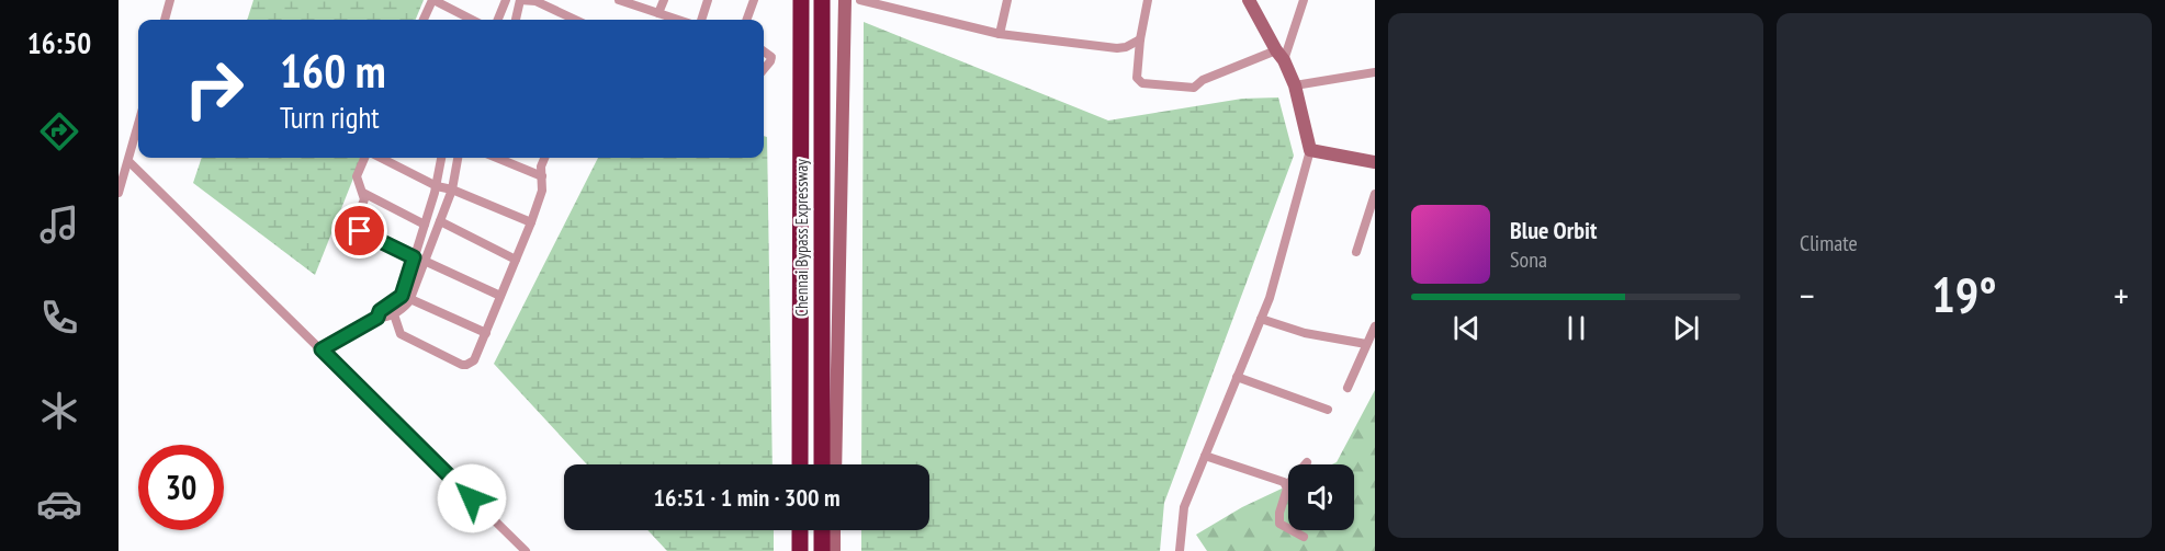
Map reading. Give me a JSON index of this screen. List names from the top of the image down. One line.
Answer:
{"streets":{"highway":["Chennai Bypass Expressway"]},"page":{"tabs":"16:50","tile":"Climate","turn":["160 m","Turn right"],"song":["Blue Orbit","Sona"],"heat":["−","19°","+"],"limit":"30","trip":"16:51 · 1 min · 300 m"}}
